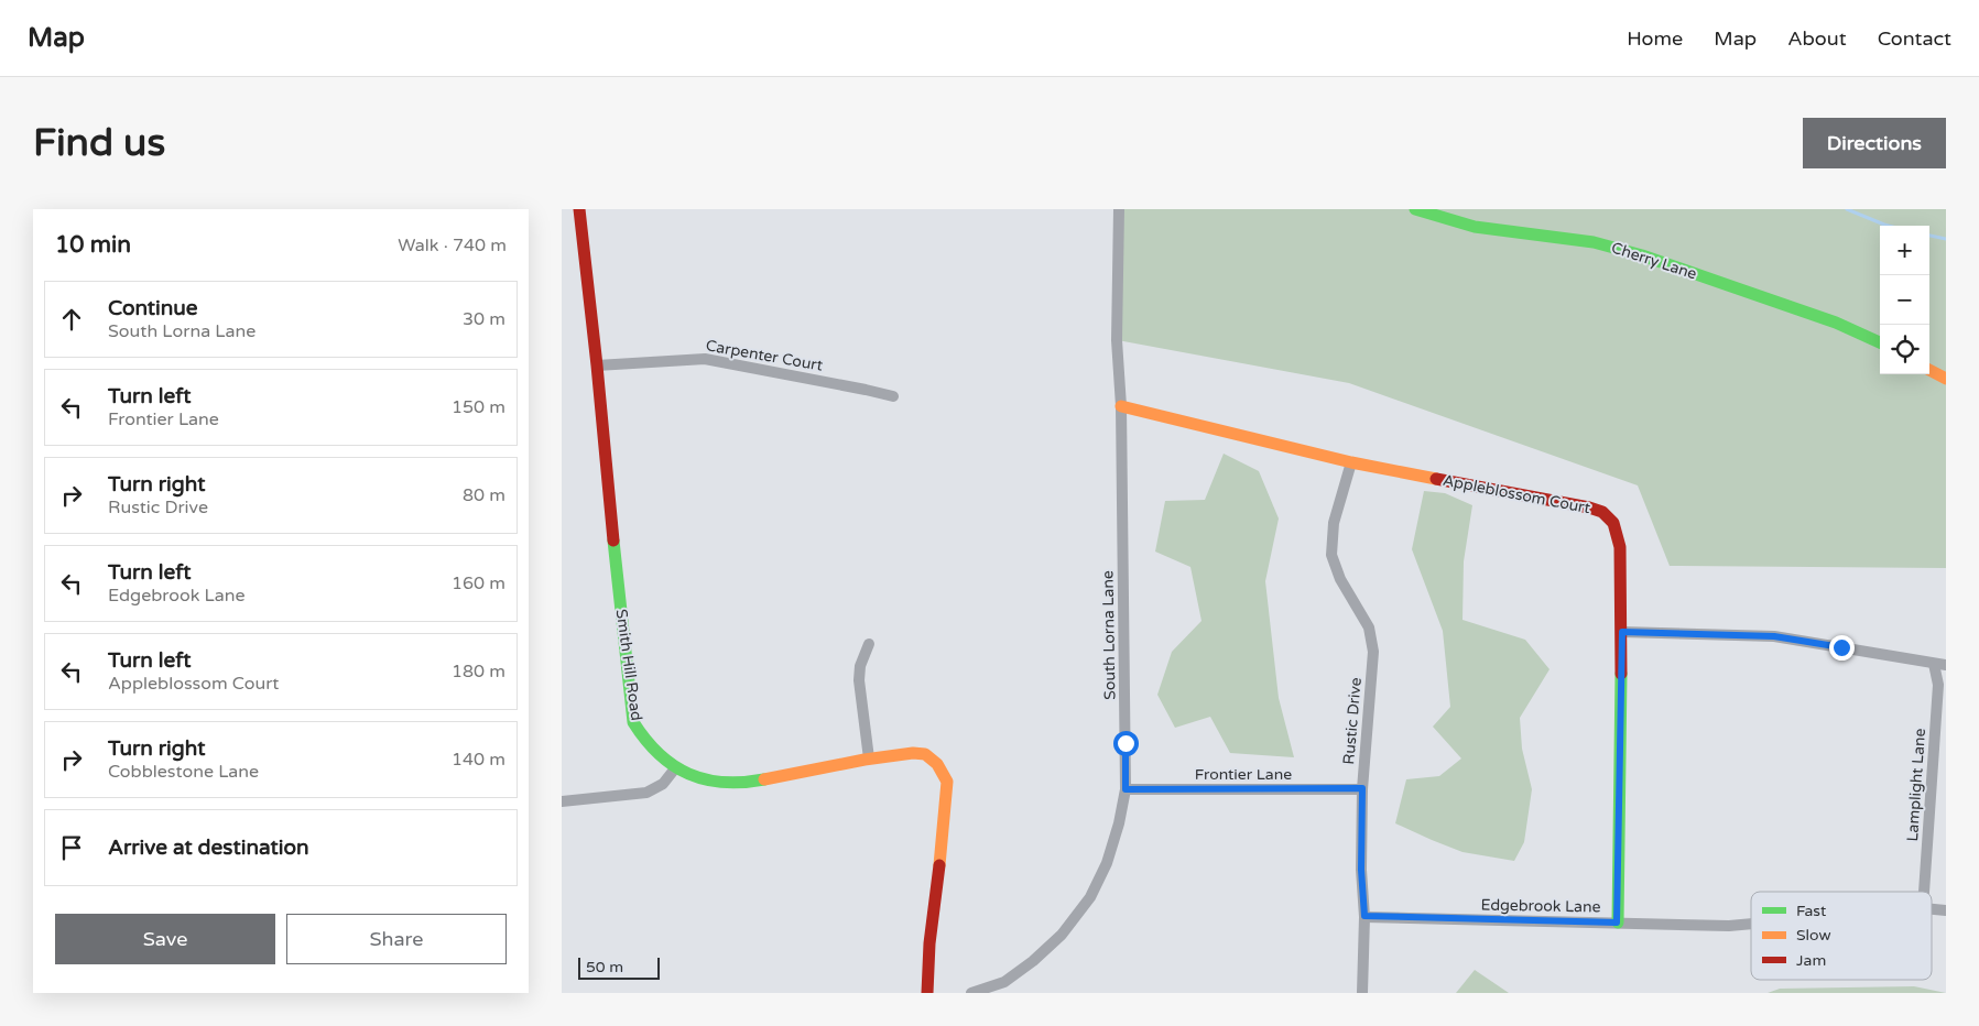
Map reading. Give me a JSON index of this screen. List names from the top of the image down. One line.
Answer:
{"streets":{"street":["Cherry Lane","Carpenter Court","Appleblossom Court","South Lorna Lane","Smith Hill Road","Rustic Drive","Frontier Lane","Lamplight Lane","Edgebrook Lane"]},"crossings":[["Carpenter Court","Smith Hill Road"],["Appleblossom Court","South Lorna Lane"],["Appleblossom Court","Rustic Drive"],["Appleblossom Court","Edgebrook Lane"],["South Lorna Lane","Frontier Lane"],["Rustic Drive","Frontier Lane"],["Rustic Drive","Edgebrook Lane"]],"legend":["Fast","Slow","Jam"],"scale_bar":"50 m","page":{"header":"Map","nav":["Home","Map","About","Contact"],"buttons":["Directions",["Save","Share"]],"title":"Find us","heading":["10 min","Walk · 740 m"],"map_buttons":["+","−"],"list":[["Continue","South Lorna Lane","30 m"],["Turn left","Frontier Lane","150 m"],["Turn right","Rustic Drive","80 m"],["Turn left","Edgebrook Lane","160 m"],["Turn left","Appleblossom Court","180 m"],["Turn right","Cobblestone Lane","140 m"],"Arrive at destination"],"scale":"50 m"}}
